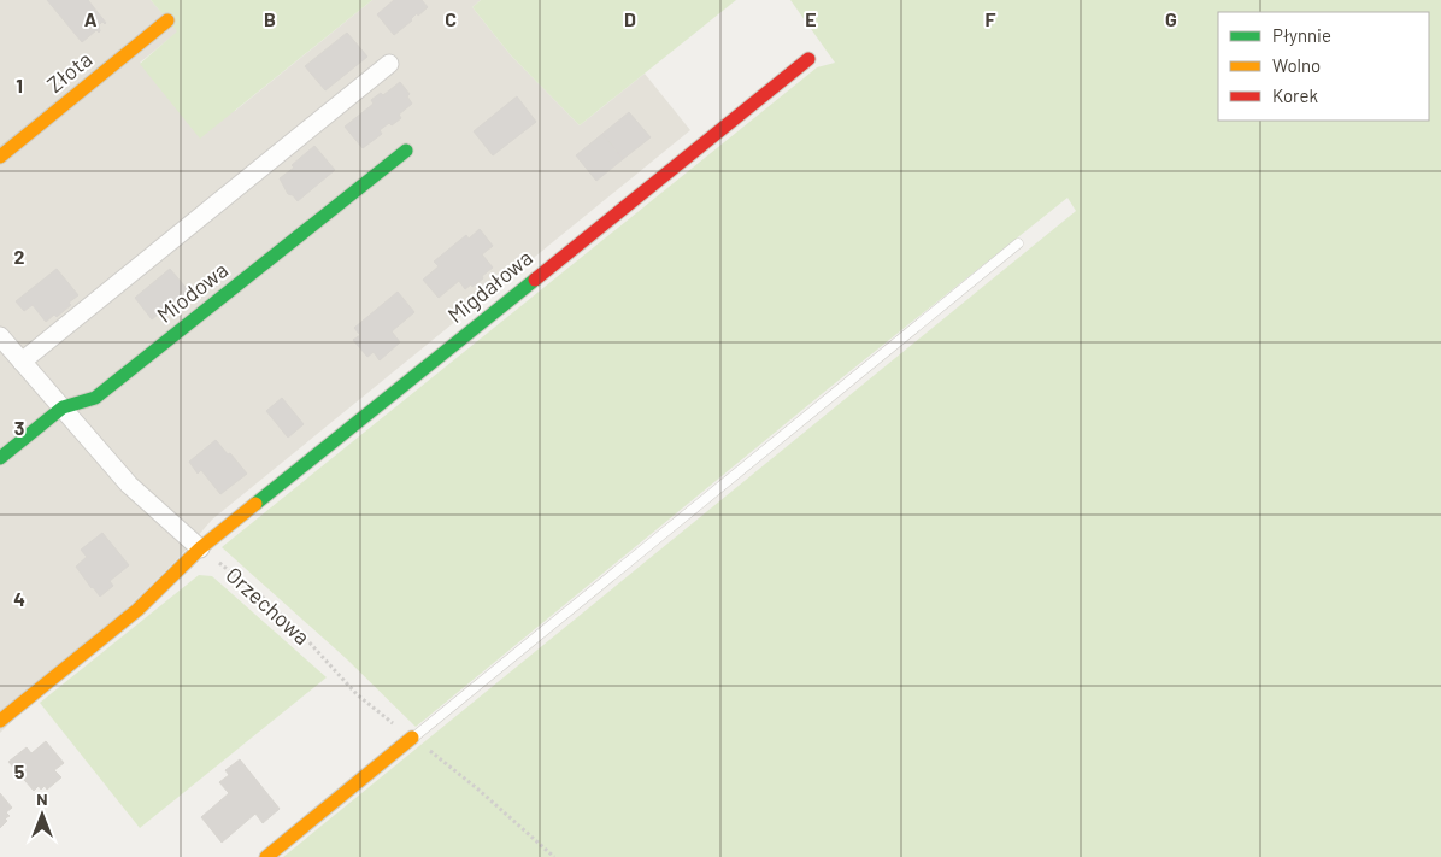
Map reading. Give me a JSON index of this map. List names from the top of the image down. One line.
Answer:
{"streets":{"street":["Złota","Migdałowa","Miodowa"],"path":["Orzechowa"]},"crossings":[["Migdałowa","Orzechowa"]],"legend":["Płynnie","Wolno","Korek"],"north":"top","grid":{"columns":["A","B","C","D","E","F","G"],"rows":["1","2","3","4","5"]}}
